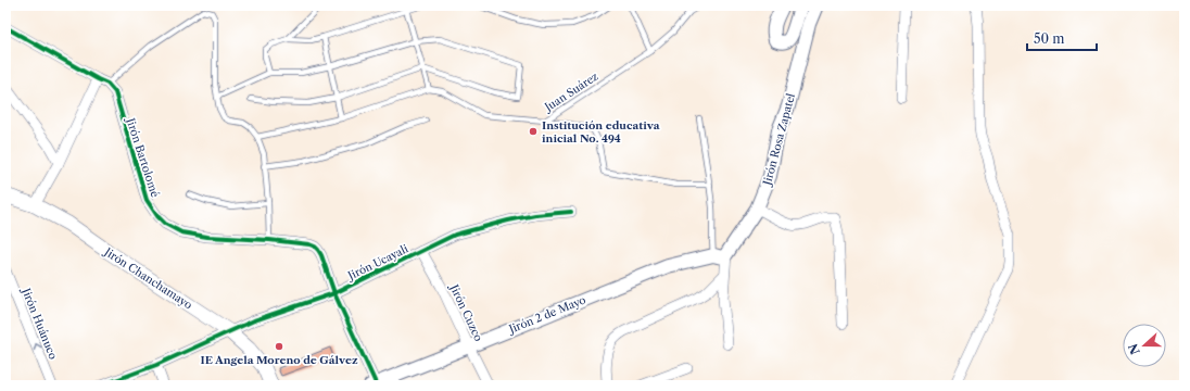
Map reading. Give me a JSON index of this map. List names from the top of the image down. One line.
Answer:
{"streets":{"main road":["Jirón Chanchamayo"],"street":["Jirón Rosa Zapatel","Jirón Bartolomé","Jirón Ucayali","Jirón Cuzco","Jirón 2 de Mayo","Jirón Huánuco"],"lane":["Juan Suárez"]},"crossings":[["Jirón Rosa Zapatel","Jirón 2 de Mayo"],["Jirón Bartolomé","Jirón Ucayali"],["Jirón Ucayali","Jirón Chanchamayo"],["Jirón Ucayali","Jirón Cuzco"],["Jirón Cuzco","Jirón 2 de Mayo"]],"one_way":["Jirón Huánuco"],"places":["Institución educativa inicial No. 494","IE Angela Moreno de Gálvez"],"scale_bar":"50 m","north":"left"}
